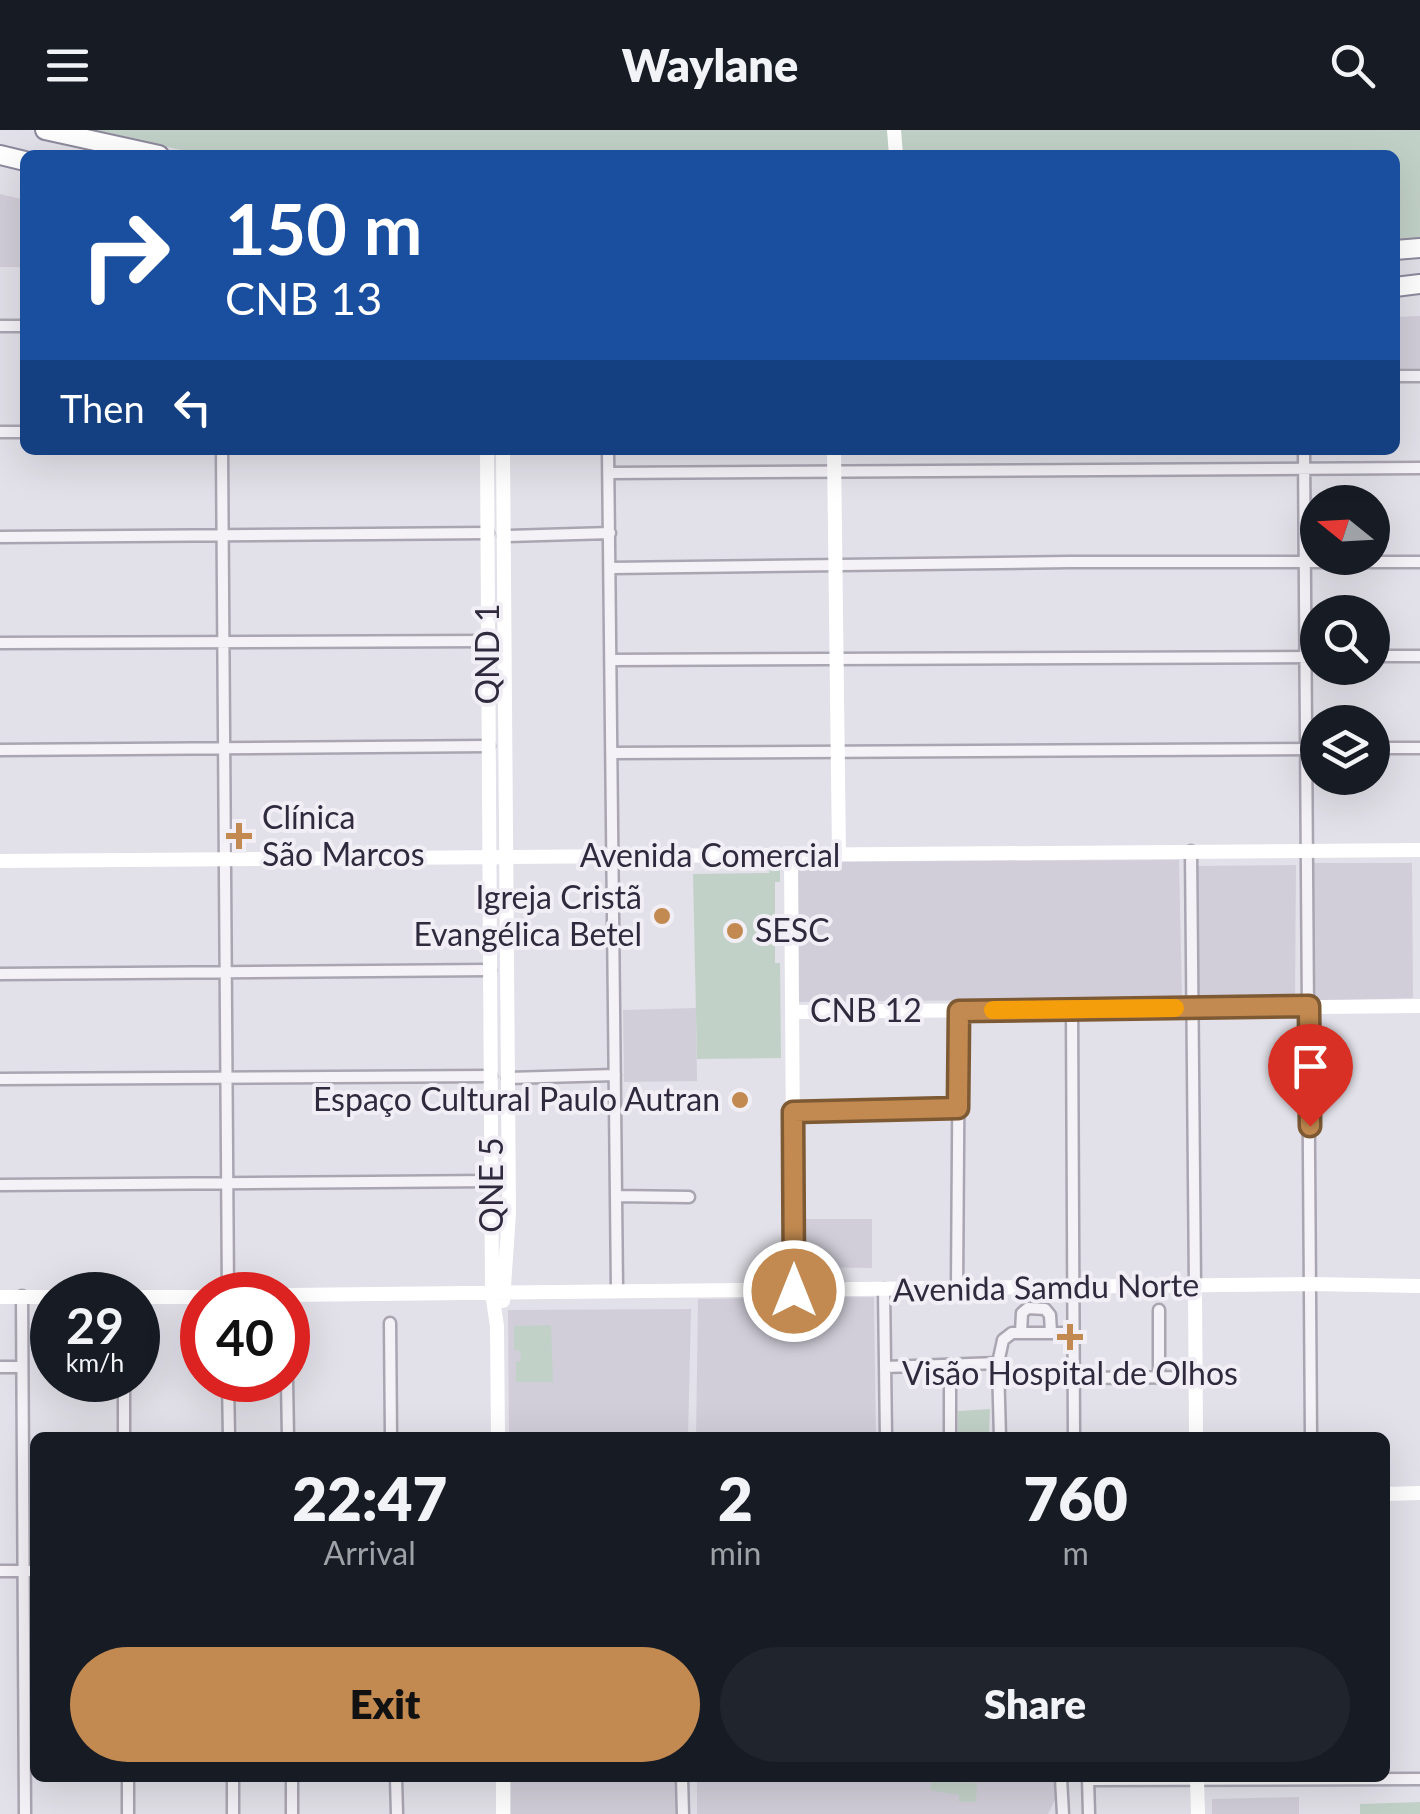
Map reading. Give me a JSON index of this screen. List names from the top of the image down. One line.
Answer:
{"streets":{"main road":["QND 1","Avenida Comercial","CNB 12","QNE 5","Avenida Samdu Norte"]},"crossings":[["QND 1","Avenida Comercial"],["QND 1","QNE 5"],["QNE 5","Avenida Samdu Norte"]],"places":{"health":["Clínica São Marcos","Visão Hospital de Olhos"],"other":["Igreja Cristã Evangélica Betel","SESC","Espaço Cultural Paulo Autran"]},"north":"left","page":{"header":"Waylane","turn":["150 m","CNB 13"],"then":"Then","speed":"29 km/h","limit":"40","eta":["22:47","Arrival","2","min","760","m"],"buttons":["Exit","Share"]}}
